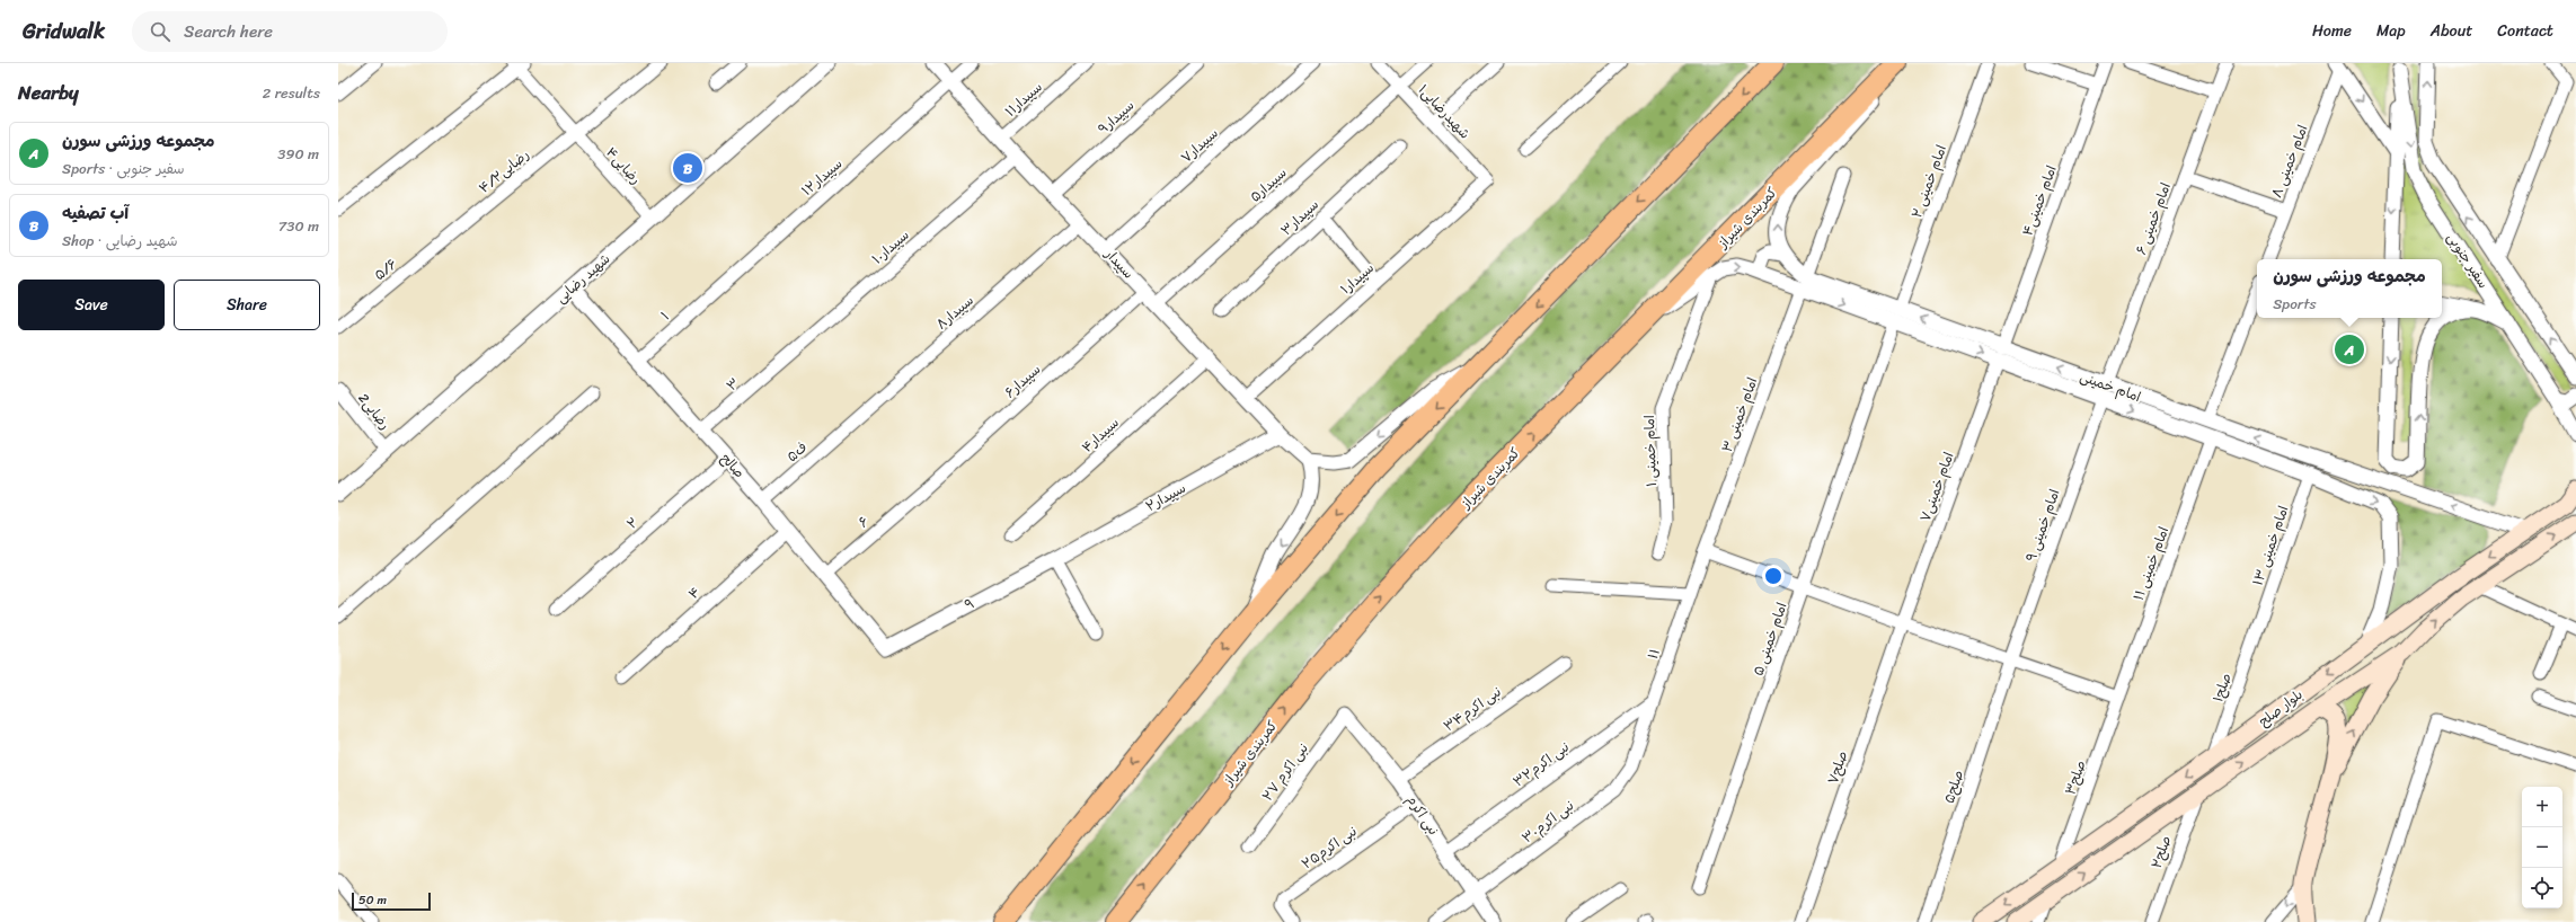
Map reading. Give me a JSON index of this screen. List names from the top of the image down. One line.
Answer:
{"streets":{"highway":["کمربندی شیراز"],"main road":["بلوار صلح"],"street":["سپیدار۱۱","شهیدرضایی۱","سپیدار۹","سپیدار۷","امام خمینی ۸","رضایی۴","رضایی۴/۲","سپیدار۱۲","امام خمینی ۲","سپیدار۵","امام خمینی۴","سپیدار۳","امام خمینی ۶","سپیدار۱۰","سفیر جنوبی","سپیدار","۵/۶","شهید رضایی","سپیدار۱","سپیدار۸","۱","سپیدار۶","۳","امام خمینی","2رضایی","امام خمینی ۳","سپیدار۴","امام خمینی ۱","ف۵","صالح","امام خمینی۷","سپیدار۲","۶","۲","امام خمینی ۹","امام خمینی ۱۳","امام خمینی ۱۱","۴","۹","امام خمینی ۵","۱۱","۱صلح","نبی اکرم۳۴","نبی اکرم۳۲","صلح۷","نبی اکرم ۲۷","صلح۳","صلح۵","نبی اکرم","نبی اکرم۳۰","نبی اکرم۲۵","صلح۲"]},"crossings":[["سپیدار۱۱","سپیدار"],["شهیدرضایی۱","سپیدار۵"],["شهیدرضایی۱","سپیدار۱"],["سپیدار۹","سپیدار"],["سپیدار۷","سپیدار"],["رضایی۴","رضایی۴/۲"],["رضایی۴","شهید رضایی"],["رضایی۴/۲","۵/۶"],["سپیدار۱۲","سپیدار"],["سپیدار۱۲","۱"],["امام خمینی ۲","امام خمینی"],["امام خمینی ۲","امام خمینی ۵"],["سپیدار۵","سپیدار"],["امام خمینی۴","امام خمینی"],["امام خمینی۴","امام خمینی۷"],["کمربندی شیراز","امام خمینی"],["امام خمینی ۶","امام خمینی"],["سپیدار۱۰","سپیدار"],["سپیدار۱۰","۳"],["سپیدار","سپیدار۱"],["سپیدار","سپیدار۸"],["سپیدار","سپیدار۶"],["سپیدار","سپیدار۴"],["سپیدار","سپیدار۲"],["شهید رضایی","2رضایی"],["شهید رضایی","صالح"],["سپیدار۸","ف۵"],["۱","صالح"],["سپیدار۶","۶"],["۳","صالح"],["امام خمینی","امام خمینی ۳"],["امام خمینی","امام خمینی ۱"],["امام خمینی","امام خمینی۷"],["امام خمینی","امام خمینی ۹"],["امام خمینی","امام خمینی ۱۳"],["امام خمینی","امام خمینی ۱۱"],["امام خمینی","امام خمینی ۵"],["امام خمینی","بلوار صلح"],["امام خمینی ۳","۱۱"],["ف۵","صالح"],["صالح","۶"],["صالح","۲"],["صالح","۴"],["صالح","۹"],["امام خمینی۷","صلح۷"],["سپیدار۲","۹"],["امام خمینی ۹","صلح۵"],["امام خمینی ۱۳","۱صلح"],["امام خمینی ۱۱","صلح۳"],["۱۱","نبی اکرم۳۲"],["۱۱","نبی اکرم۳۰"],["۱صلح","بلوار صلح"],["بلوار صلح","صلح۳"],["بلوار صلح","صلح۲"],["نبی اکرم۳۴","نبی اکرم"],["نبی اکرم۳۲","نبی اکرم"],["نبی اکرم ۲۷","نبی اکرم"],["نبی اکرم","نبی اکرم۳۰"],["نبی اکرم","نبی اکرم۲۵"]],"scale_bar":"50 m","page":{"header":"Gridwalk","search":"Search here","nav":["Home","Map","About","Contact"],"heading":["Nearby","2 results"],"list":[{"mark":"A","name":"مجموعه ورزشی سورن","note":"Sports · سفیر جنوبی","value":"390 m"},{"mark":"B","name":"آب تصفیه","note":"Shop · شهید رضایی","value":"730 m"}],"pins":["B","A"],"popup":["مجموعه ورزشی سورن","Sports"],"buttons":["Save","Share"],"map_buttons":["+","−"],"scale":"50 m"}}
